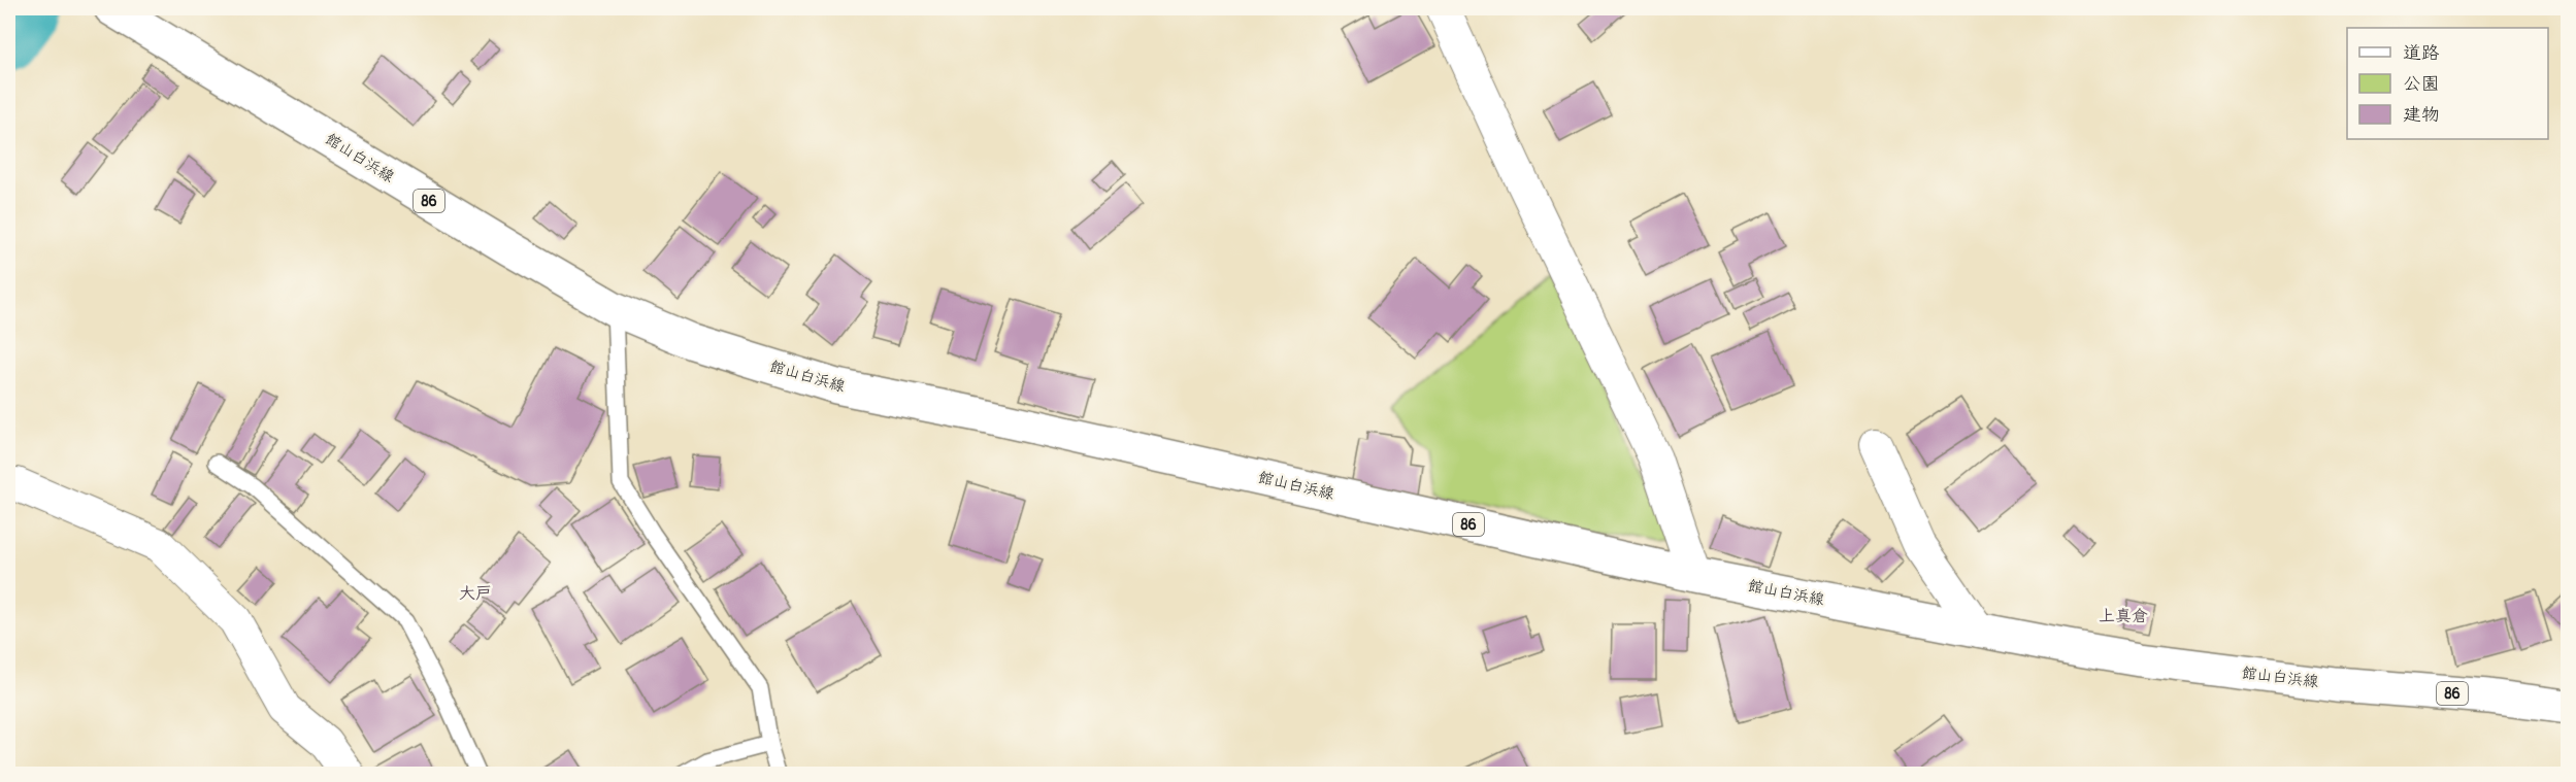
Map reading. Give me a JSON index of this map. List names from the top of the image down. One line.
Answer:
{"streets":{"main road":["館山白浜線","86"]},"districts":["大戸","上真倉"],"legend":["道路","公園","建物"]}
